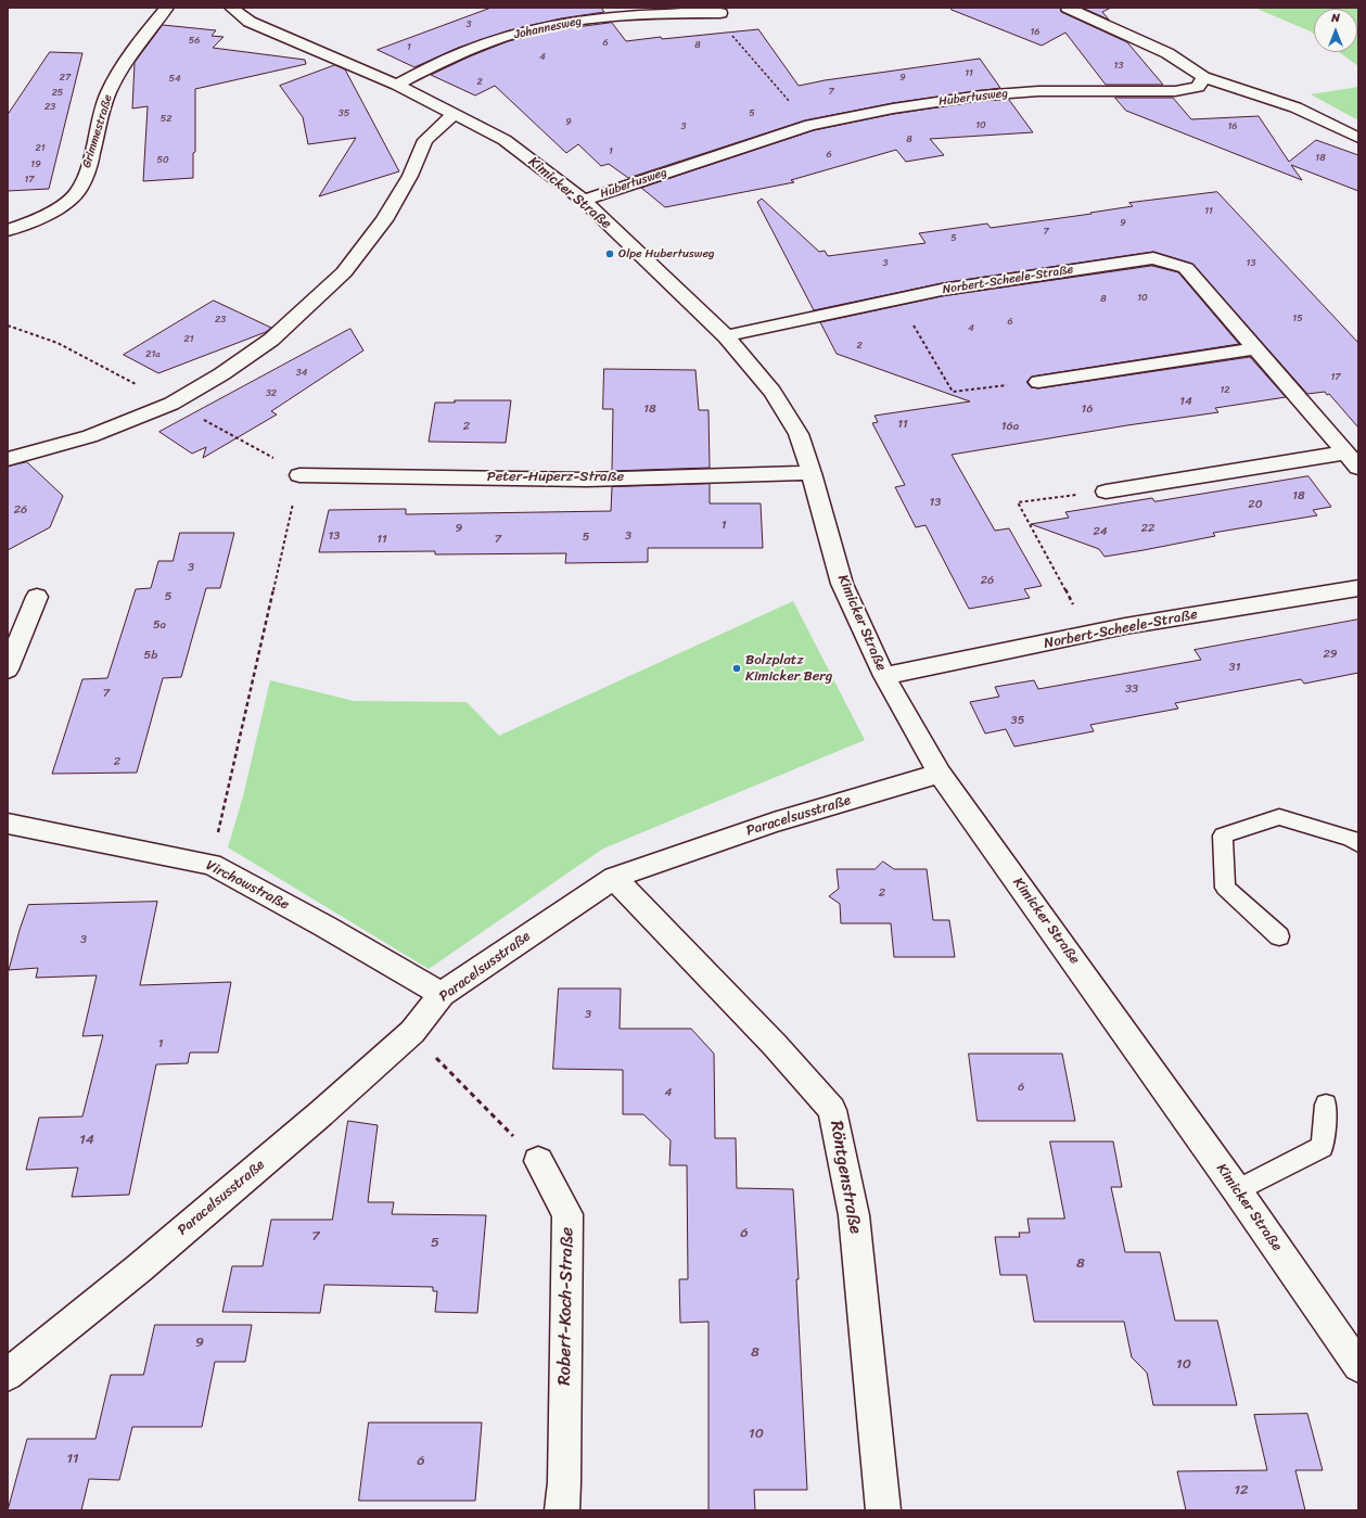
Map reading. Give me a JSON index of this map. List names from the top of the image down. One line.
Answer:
{"streets":{"street":["Johannesweg","Hubertusweg","Grimmestraße","Kimicker Straße","Norbert-Scheele-Straße","Peter-Huperz-Straße","Paracelsusstraße","Virchowstraße","Röntgenstraße","Robert-Koch-Straße"]},"crossings":[["Johannesweg","Kimicker Straße"],["Hubertusweg","Kimicker Straße"],["Kimicker Straße","Norbert-Scheele-Straße"],["Kimicker Straße","Peter-Huperz-Straße"],["Kimicker Straße","Paracelsusstraße"],["Paracelsusstraße","Virchowstraße"],["Paracelsusstraße","Röntgenstraße"]],"places":["Olpe Hubertusweg","Bolzplatz Kimicker Berg"],"house_numbers":["3","16","56","6","8","1","4","13","11","27","9","54","2","7","25","23","35","5","52","9","10","3","16","8","21","1","6","18","50","19","17","11","9","7","5","3","13","10","8","15","23","6","4","21","2","21a","34","17","12","32","14","18","16","11","2","16a","18","13","20","26","1","9","22","24","13","3","5","11","7","3","26","5","5a","29","5b","31","33","7","35","2","2","3","3","1","6","4","14","6","7","5","8","9","8","10","10","11","6","12"],"north":"top"}
